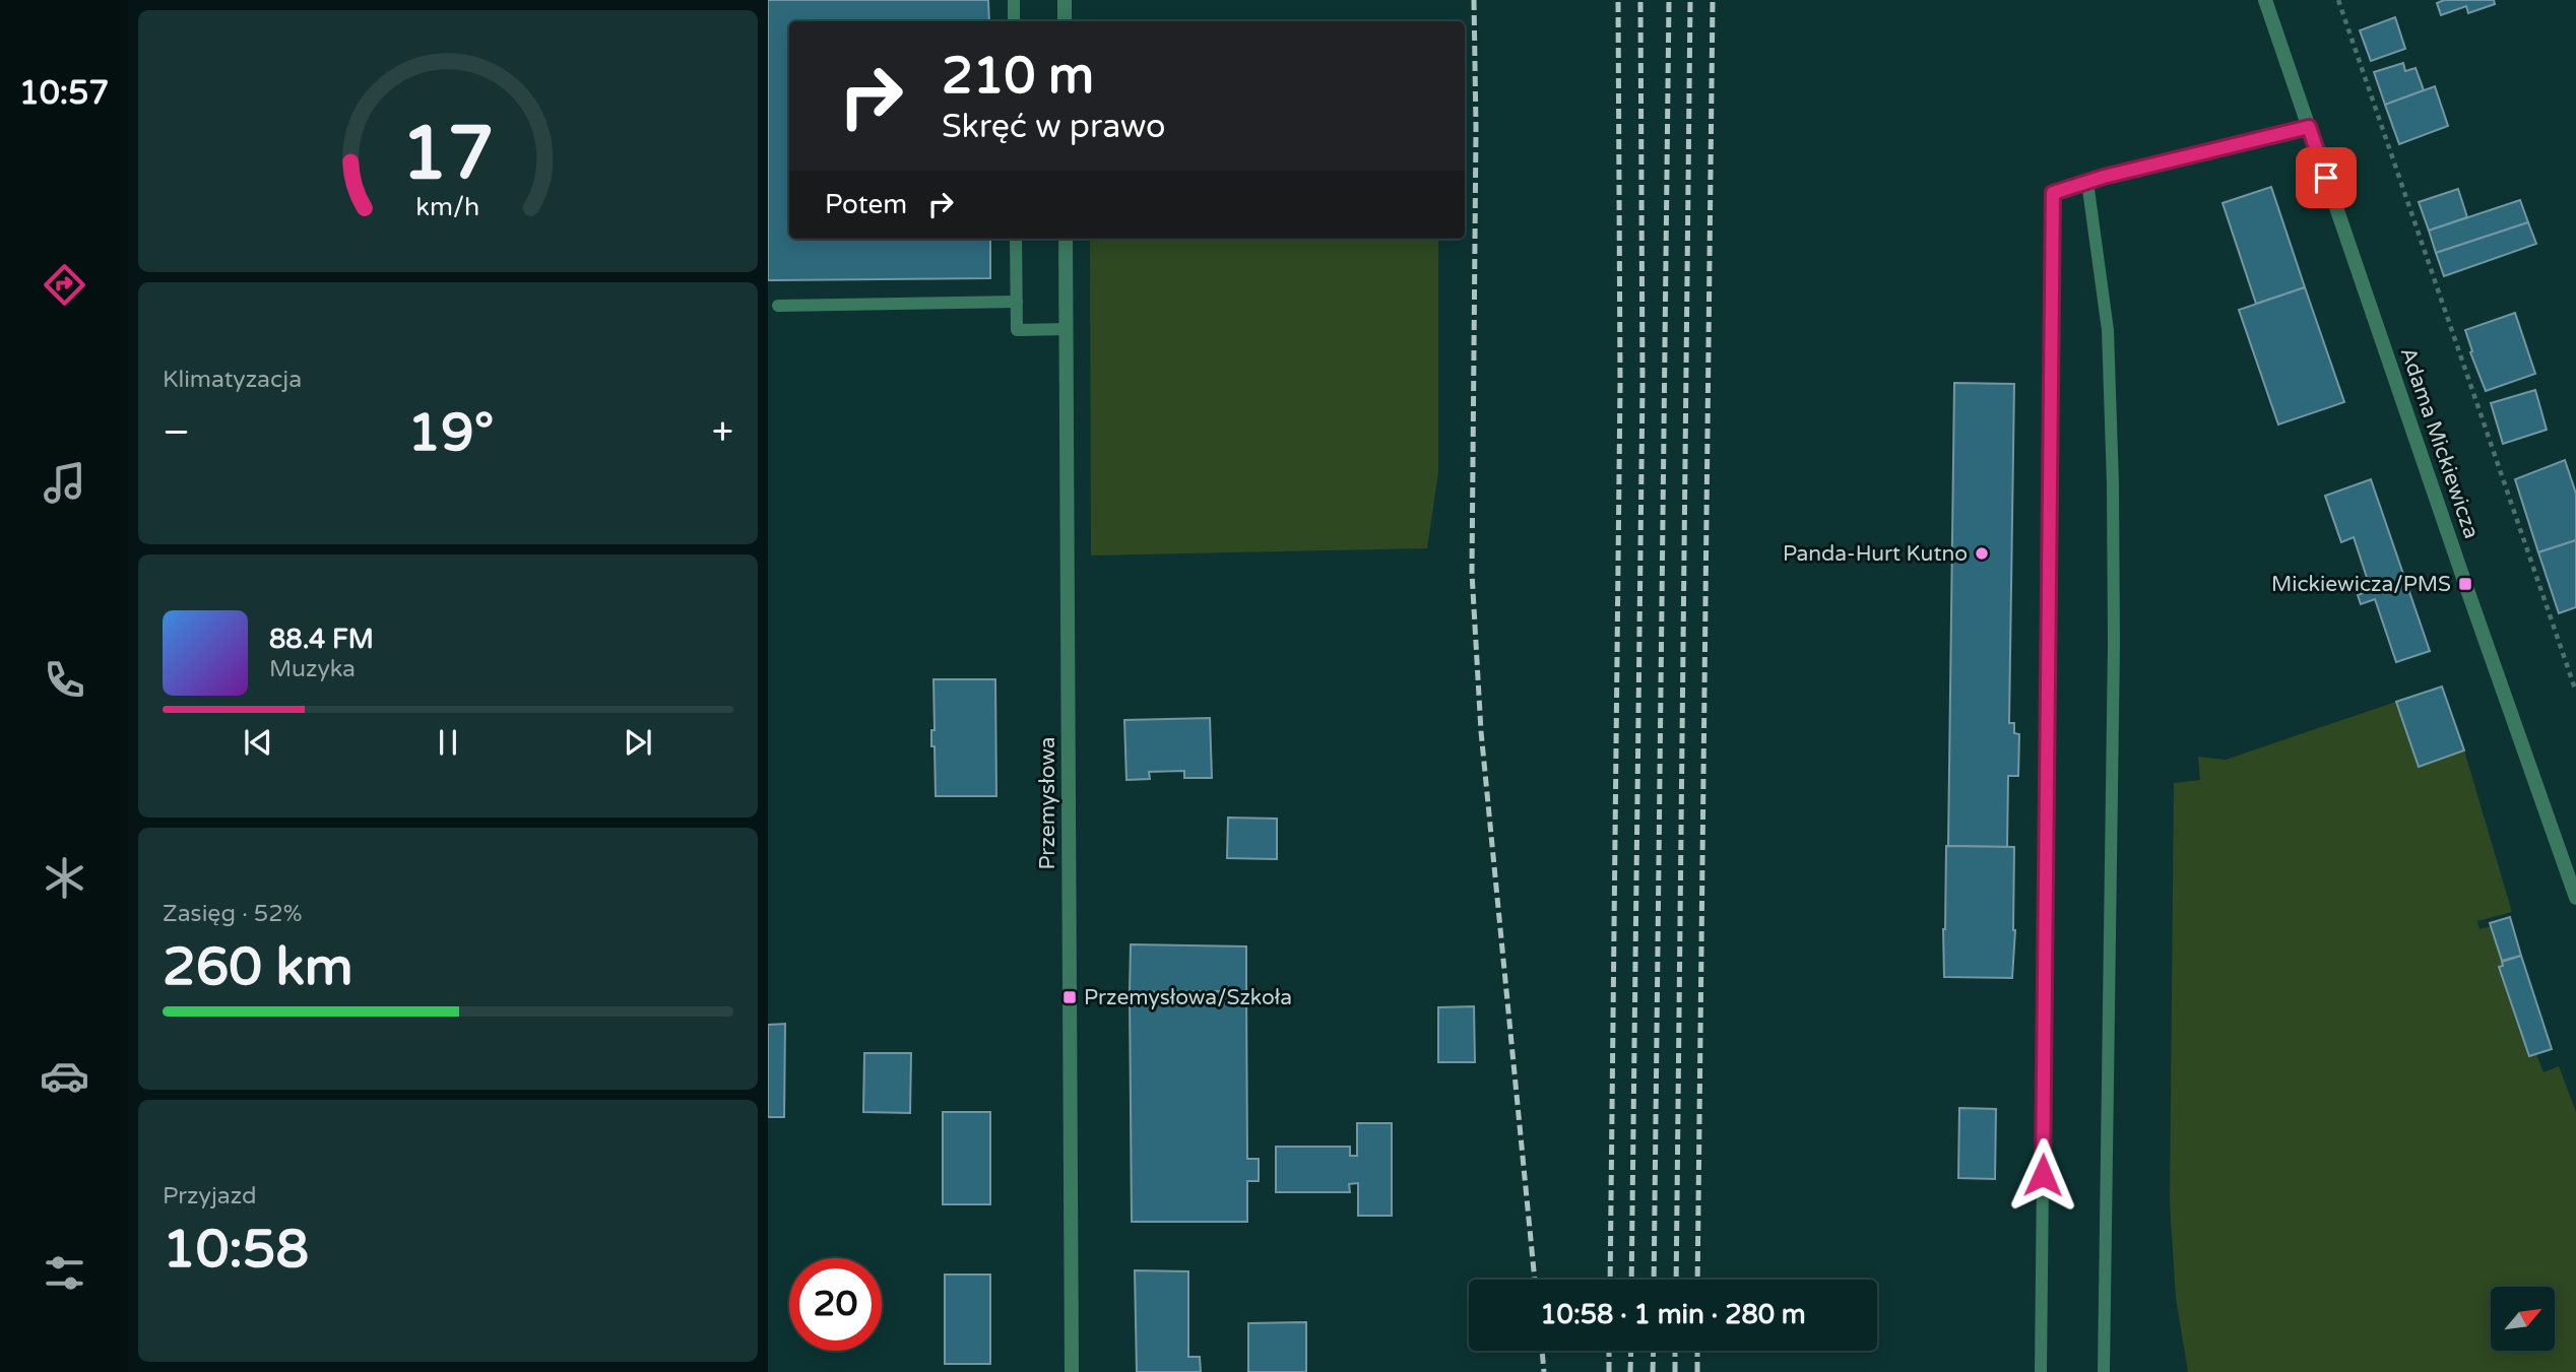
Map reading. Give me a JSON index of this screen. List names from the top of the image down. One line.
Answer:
{"streets":{"street":["Adama Mickiewicza","Przemysłowa"]},"places":{"other":["Panda-Hurt Kutno"],"transit":["Mickiewicza/PMS","Przemysłowa/Szkoła"]},"north":"top right","page":{"tabs":"10:57","turn":["210 m","Skręć w prawo"],"then":"Potem","tile":["Klimatyzacja",["Zasięg · 52%","260 km"],["Przyjazd","10:58"]],"heat":["−","19°","+"],"song":["88.4 FM","Muzyka"],"limit":"20","trip":"10:58 · 1 min · 280 m","gauge":["17","km/h"]}}
